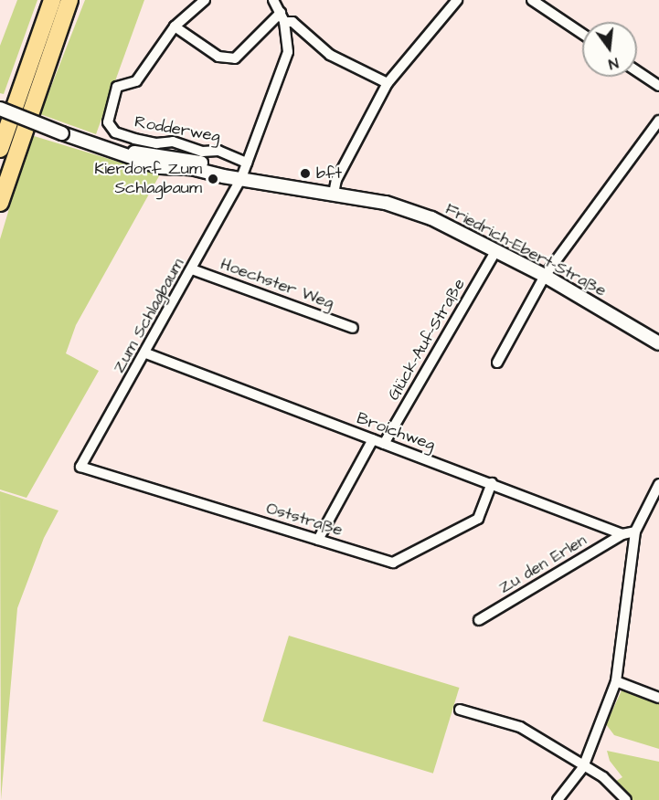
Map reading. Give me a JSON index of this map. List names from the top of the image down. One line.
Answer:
{"streets":{"main road":["Friedrich-Ebert-Straße"],"street":["Rodderweg","Hoechster Weg","Zum Schlagbaum","Glück-Auf-Straße","Broichweg","Oststraße","Zu den Erlen"]},"crossings":[["Friedrich-Ebert-Straße","Zum Schlagbaum"],["Friedrich-Ebert-Straße","Glück-Auf-Straße"],["Hoechster Weg","Zum Schlagbaum"],["Zum Schlagbaum","Broichweg"],["Zum Schlagbaum","Oststraße"],["Glück-Auf-Straße","Broichweg"],["Broichweg","Oststraße"],["Broichweg","Zu den Erlen"]],"places":["bft","Kierdorf Zum Schlagbaum"],"north":"bottom"}
